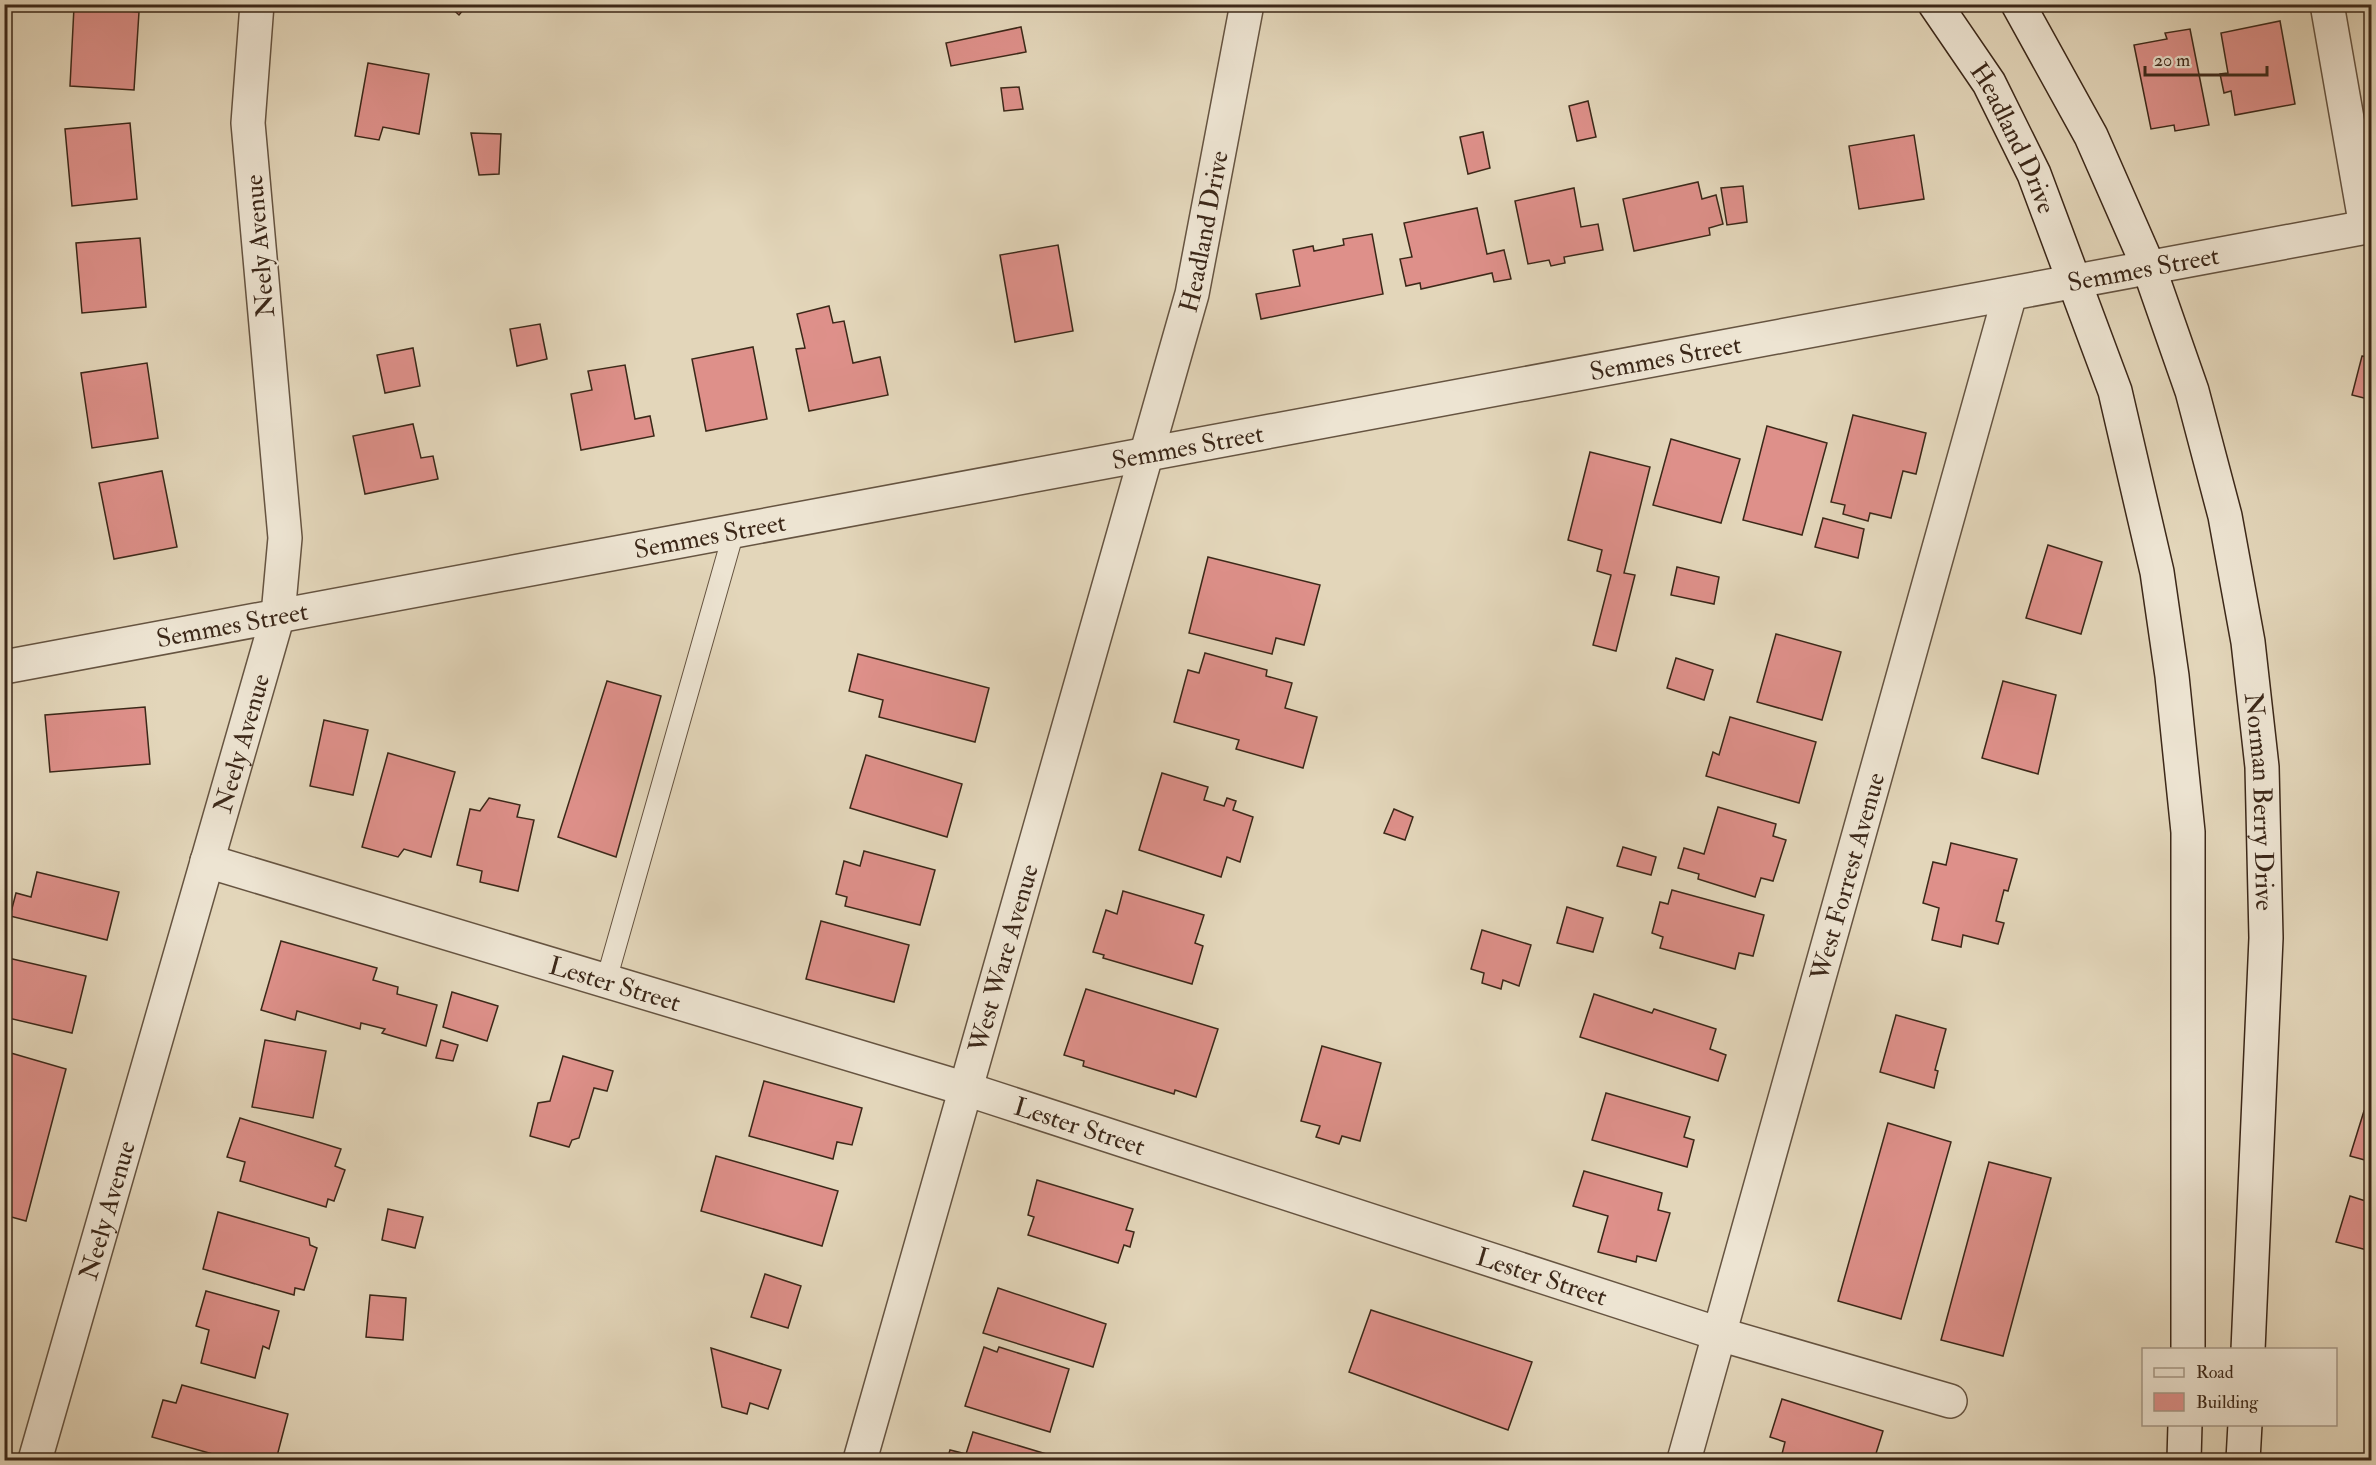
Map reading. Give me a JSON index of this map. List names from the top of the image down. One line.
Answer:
{"streets":{"street":["Headland Drive","Neely Avenue","Semmes Street","Norman Berry Drive","West Forrest Avenue","West Ware Avenue","Lester Street"]},"crossings":[["Headland Drive","Semmes Street"],["Headland Drive","West Ware Avenue"],["Neely Avenue","Semmes Street"],["Neely Avenue","Lester Street"],["Semmes Street","Norman Berry Drive"],["Semmes Street","West Forrest Avenue"],["Semmes Street","West Ware Avenue"],["West Forrest Avenue","Lester Street"],["West Ware Avenue","Lester Street"]],"legend":["Road","Building"],"scale_bar":"20 m"}
